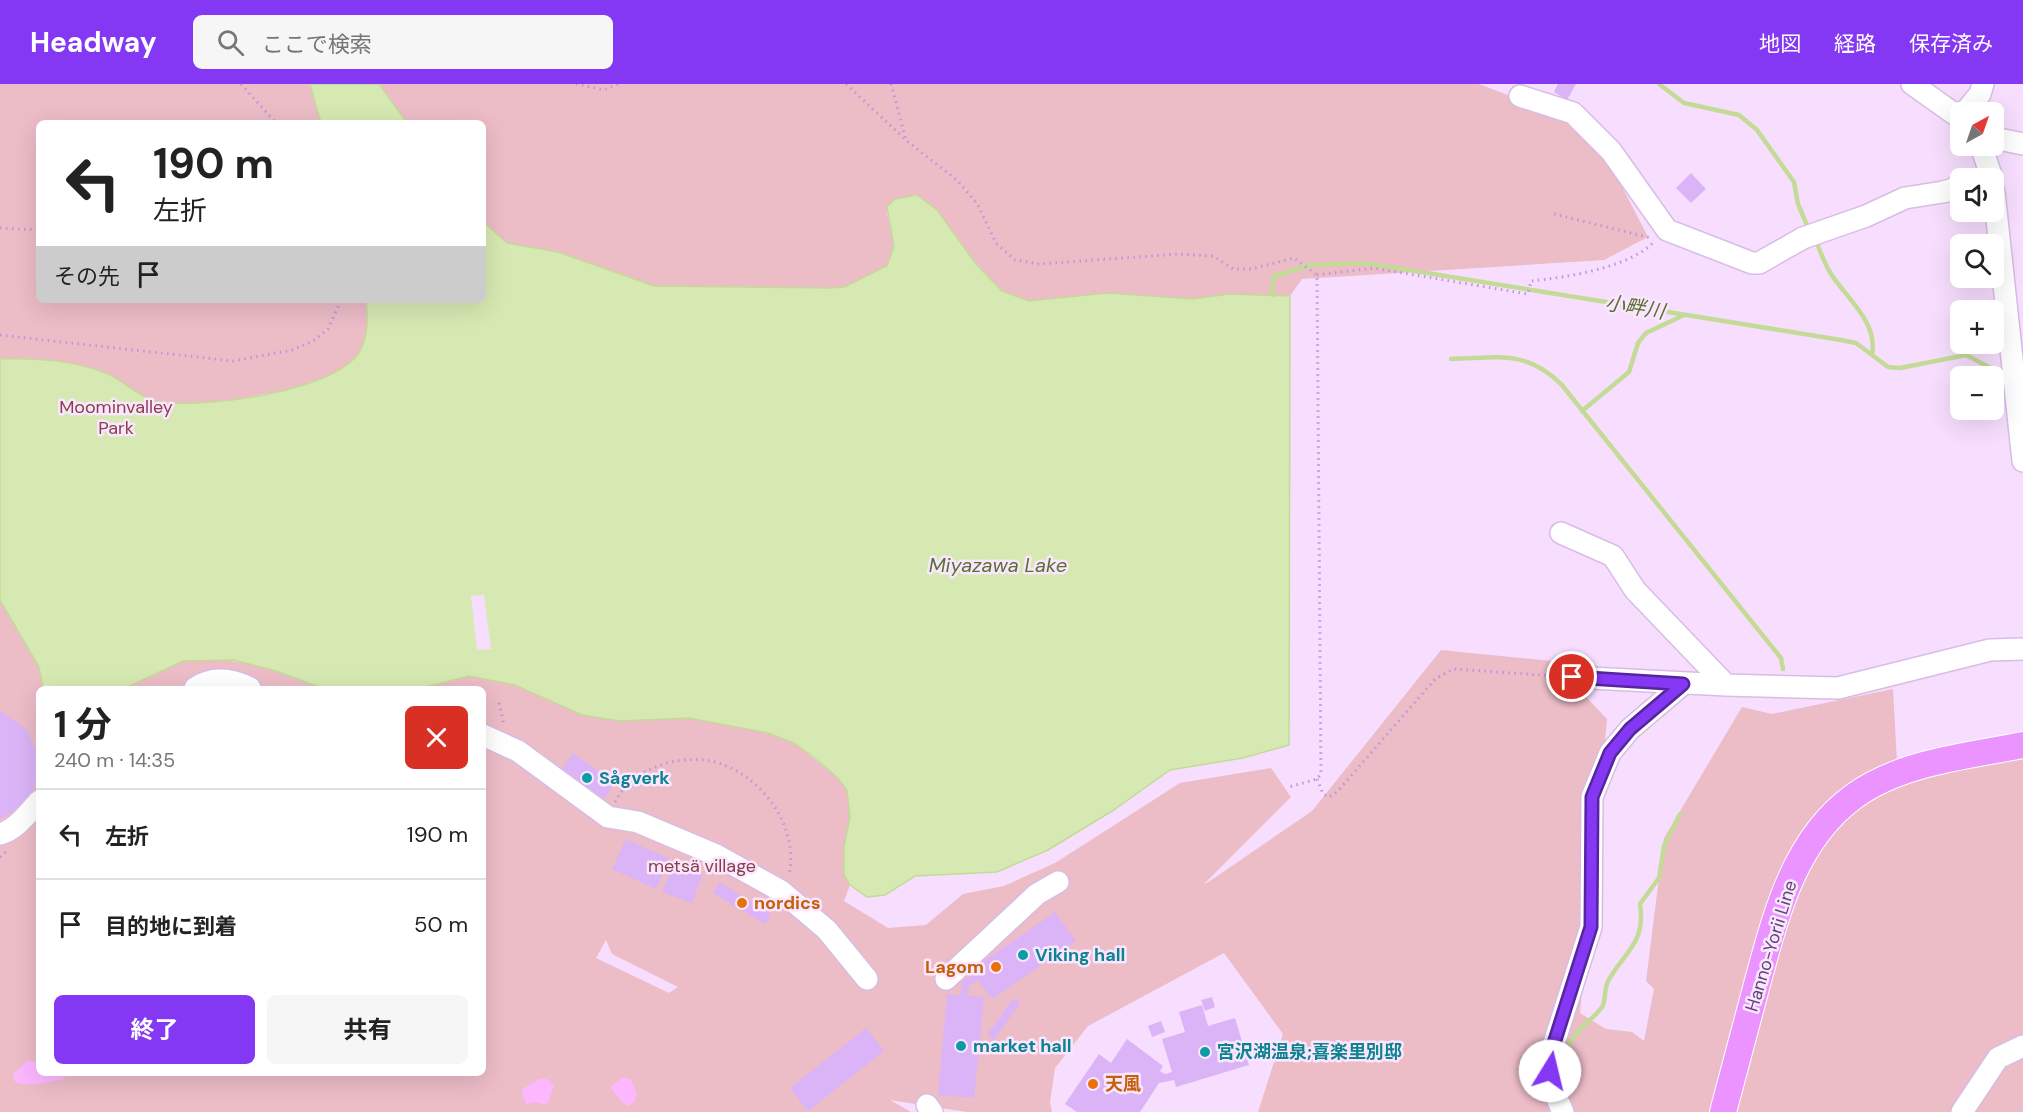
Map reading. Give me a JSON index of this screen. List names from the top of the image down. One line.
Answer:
{"streets":{"main road":["Hanno-Yorii Line"]},"water":["小畔川","Miyazawa Lake"],"parks":["Moominvalley Park","metsä village"],"places":["Sågverk","nordics","Viking hall","Lagom","market hall","宮沢湖温泉;喜楽里別邸","天風"],"north":"top right","page":{"header":"Headway","search":"ここで検索","nav":["地図","経路","保存済み"],"map_buttons":["+","−"],"turn":["190 m","左折"],"then":"その先","heading":["1 分","240 m · 14:35"],"list":[{"name":"左折","value":"190 m"},{"name":"目的地に到着","value":"50 m"}],"buttons":["終了","共有"]}}
